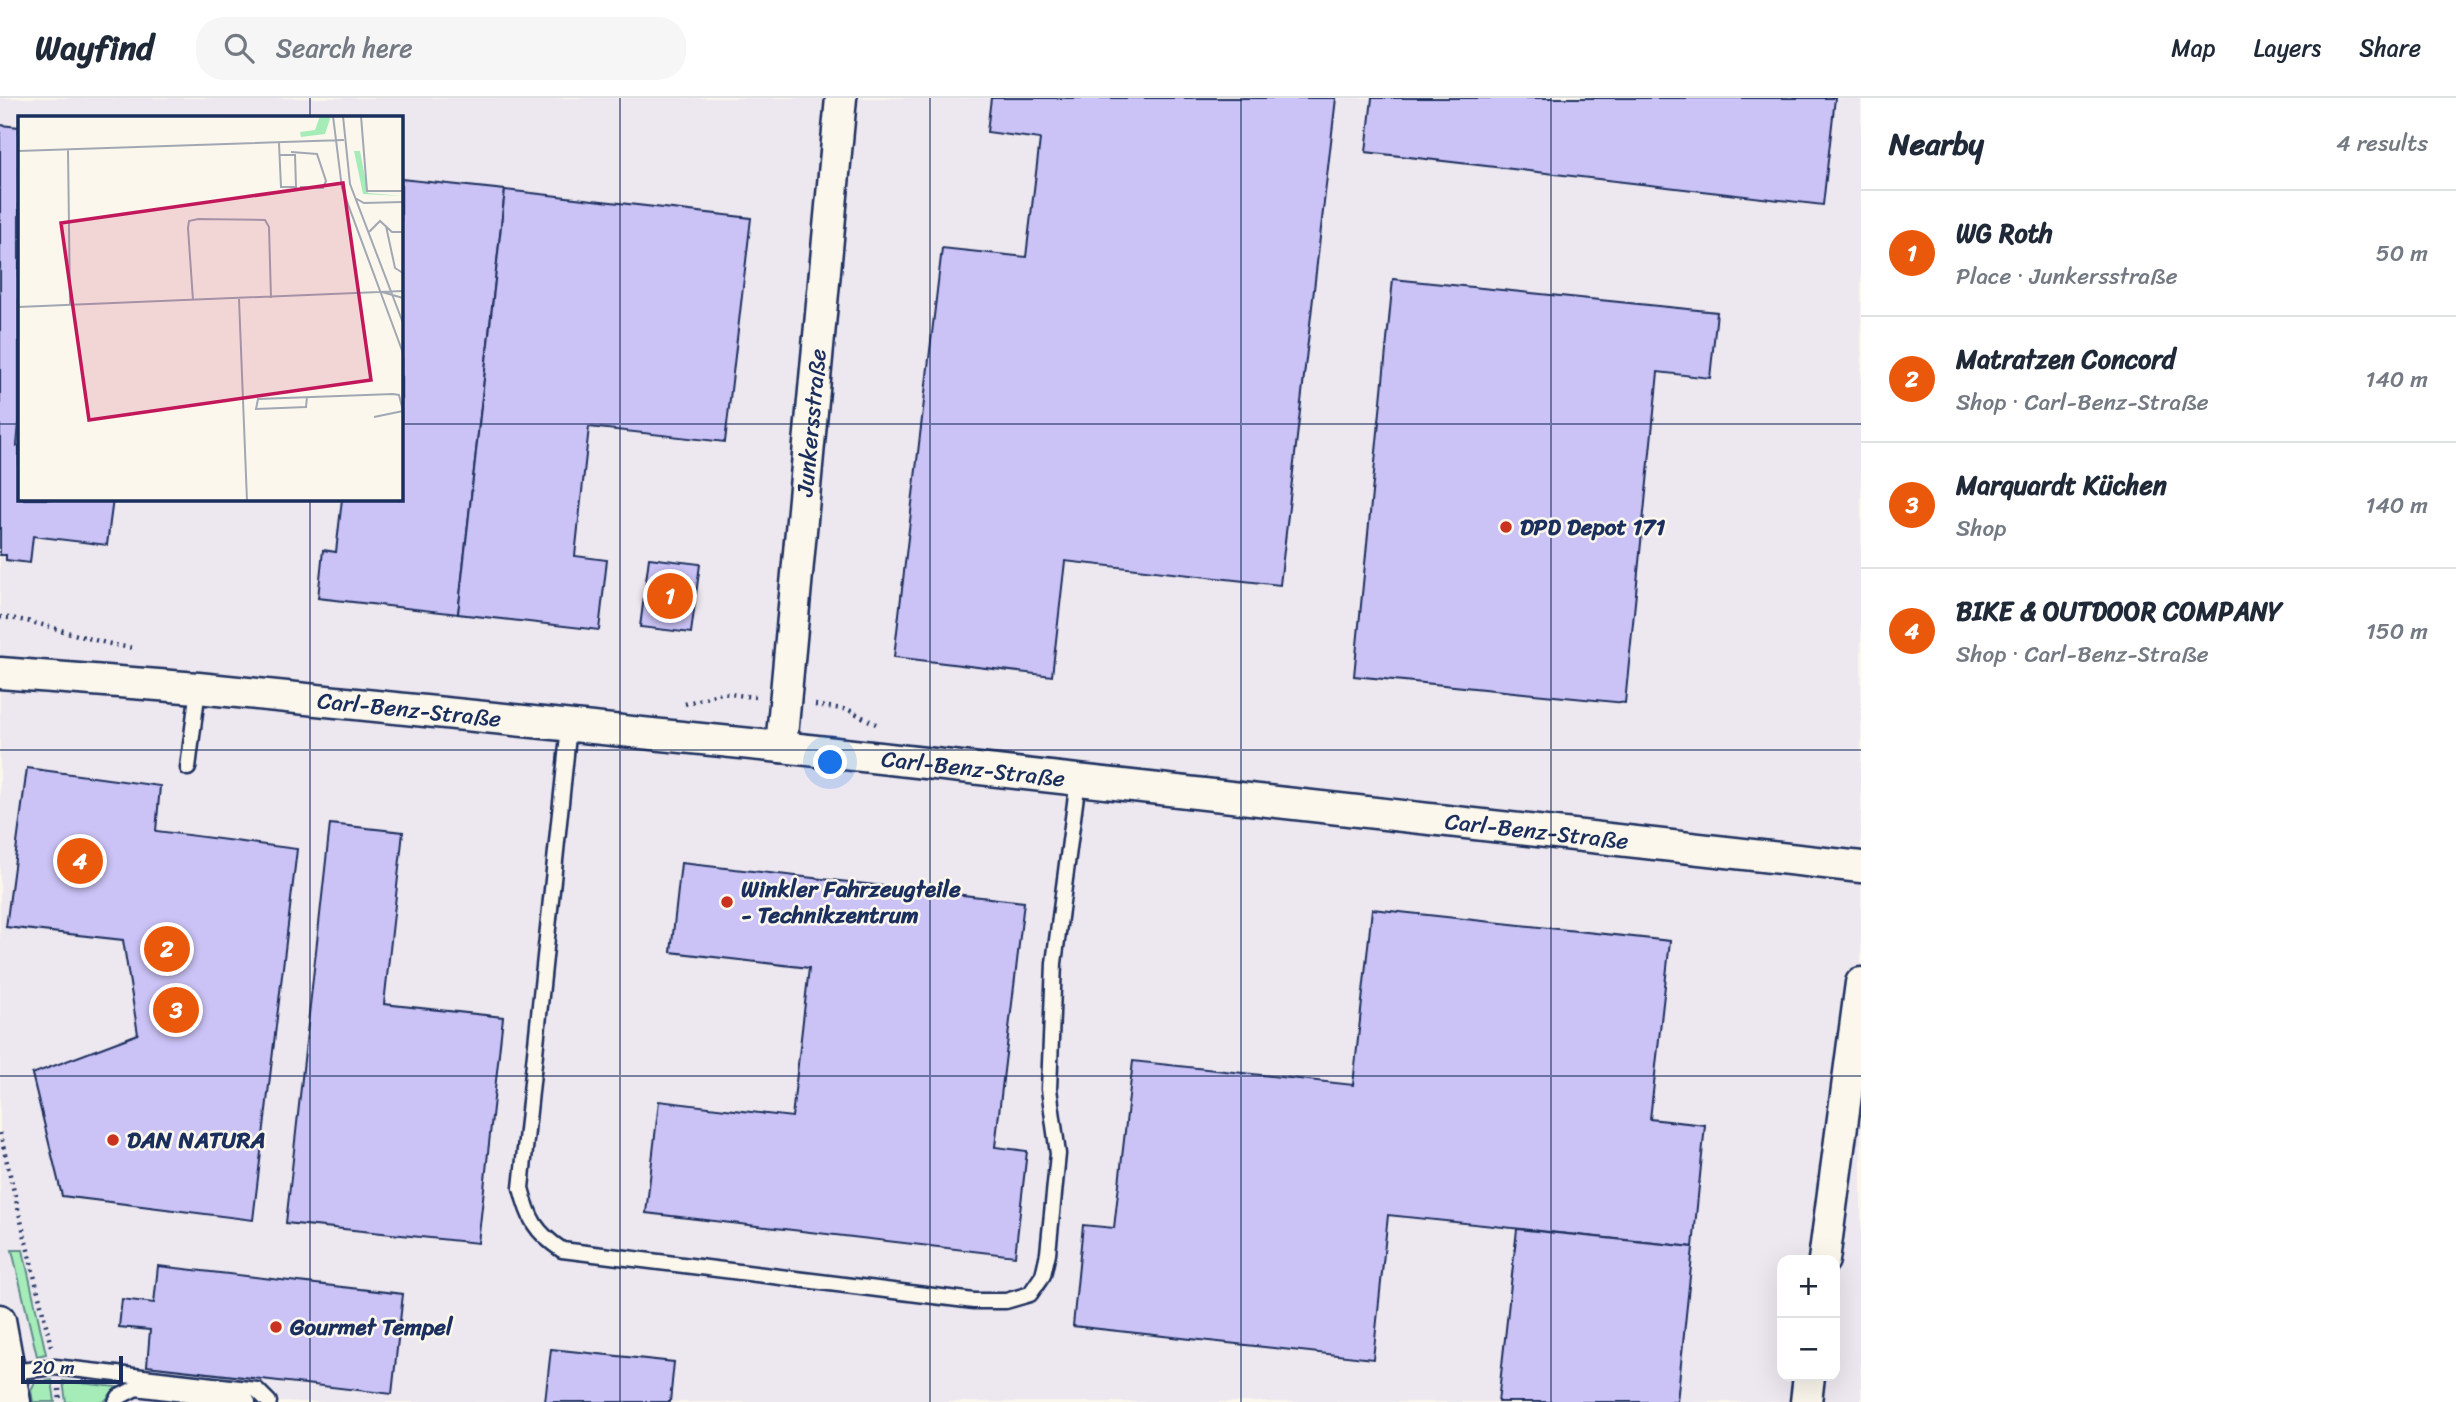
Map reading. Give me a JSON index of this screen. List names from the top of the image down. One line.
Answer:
{"streets":{"street":["Junkersstraße","Carl-Benz-Straße"]},"crossings":[["Junkersstraße","Carl-Benz-Straße"]],"places":["DPD Depot 171","Winkler Fahrzeugteile - Technikzentrum","DAN NATURA","Gourmet Tempel"],"scale_bar":"20 m","page":{"header":"Wayfind","search":"Search here","nav":["Map","Layers","Share"],"heading":["Nearby","4 results"],"list":[{"mark":"1","name":"WG Roth","note":"Place · Junkersstraße","value":"50 m"},{"mark":"2","name":"Matratzen Concord","note":"Shop · Carl-Benz-Straße","value":"140 m"},{"mark":"3","name":"Marquardt Küchen","note":"Shop","value":"140 m"},{"mark":"4","name":"BIKE & OUTDOOR COMPANY","note":"Shop · Carl-Benz-Straße","value":"150 m"}],"pins":["1","4","2","3"],"map_buttons":["+","−"],"scale":"20 m"}}
